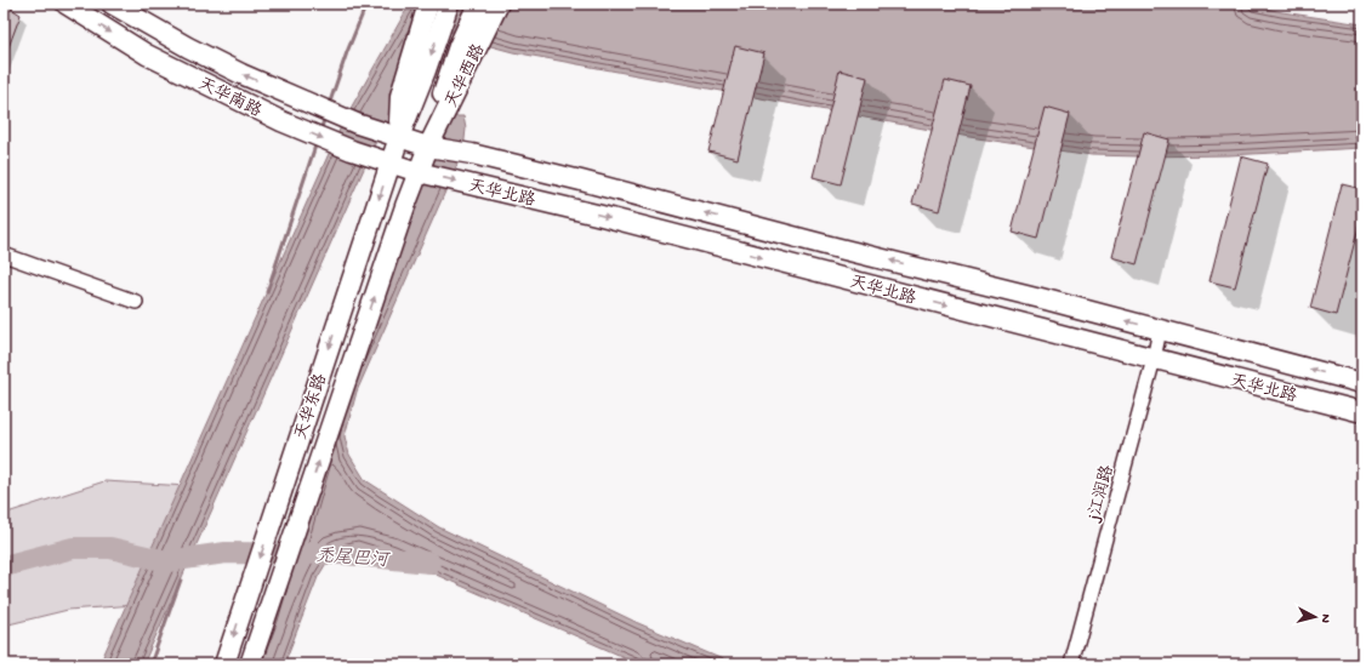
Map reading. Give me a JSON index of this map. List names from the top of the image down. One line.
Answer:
{"streets":{"main road":["天华西路","天华南路","天华北路","天华东路"],"street":["j江润路"]},"crossings":[["天华西路","天华南路"],["天华西路","天华北路"],["天华西路","天华东路"],["天华南路","天华北路"],["天华南路","天华东路"],["天华北路","天华东路"],["天华北路","j江润路"]],"water":["秃尾巴河"],"north":"right"}
